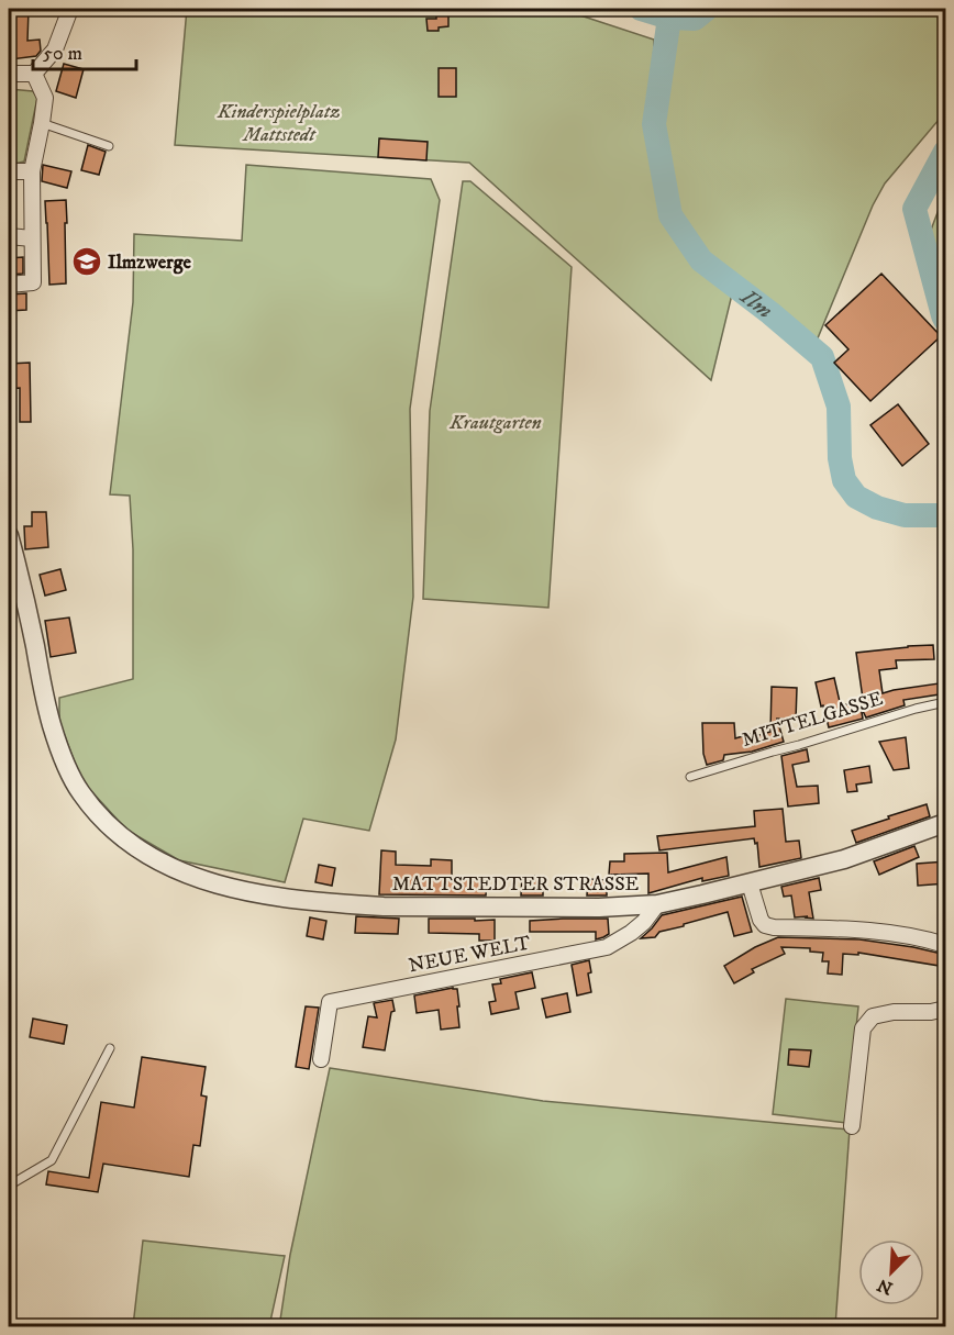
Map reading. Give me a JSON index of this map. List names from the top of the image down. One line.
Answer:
{"streets":{"street":["MATTSTEDTER STRASSE","NEUE WELT"],"lane":["MITTELGASSE"]},"crossings":[["MATTSTEDTER STRASSE","NEUE WELT"]],"water":["Ilm"],"parks":["Kinderspielplatz Mattstedt","Krautgarten"],"places":{"school or university":["Ilmzwerge"]},"scale_bar":"50 m","north":"bottom left"}
